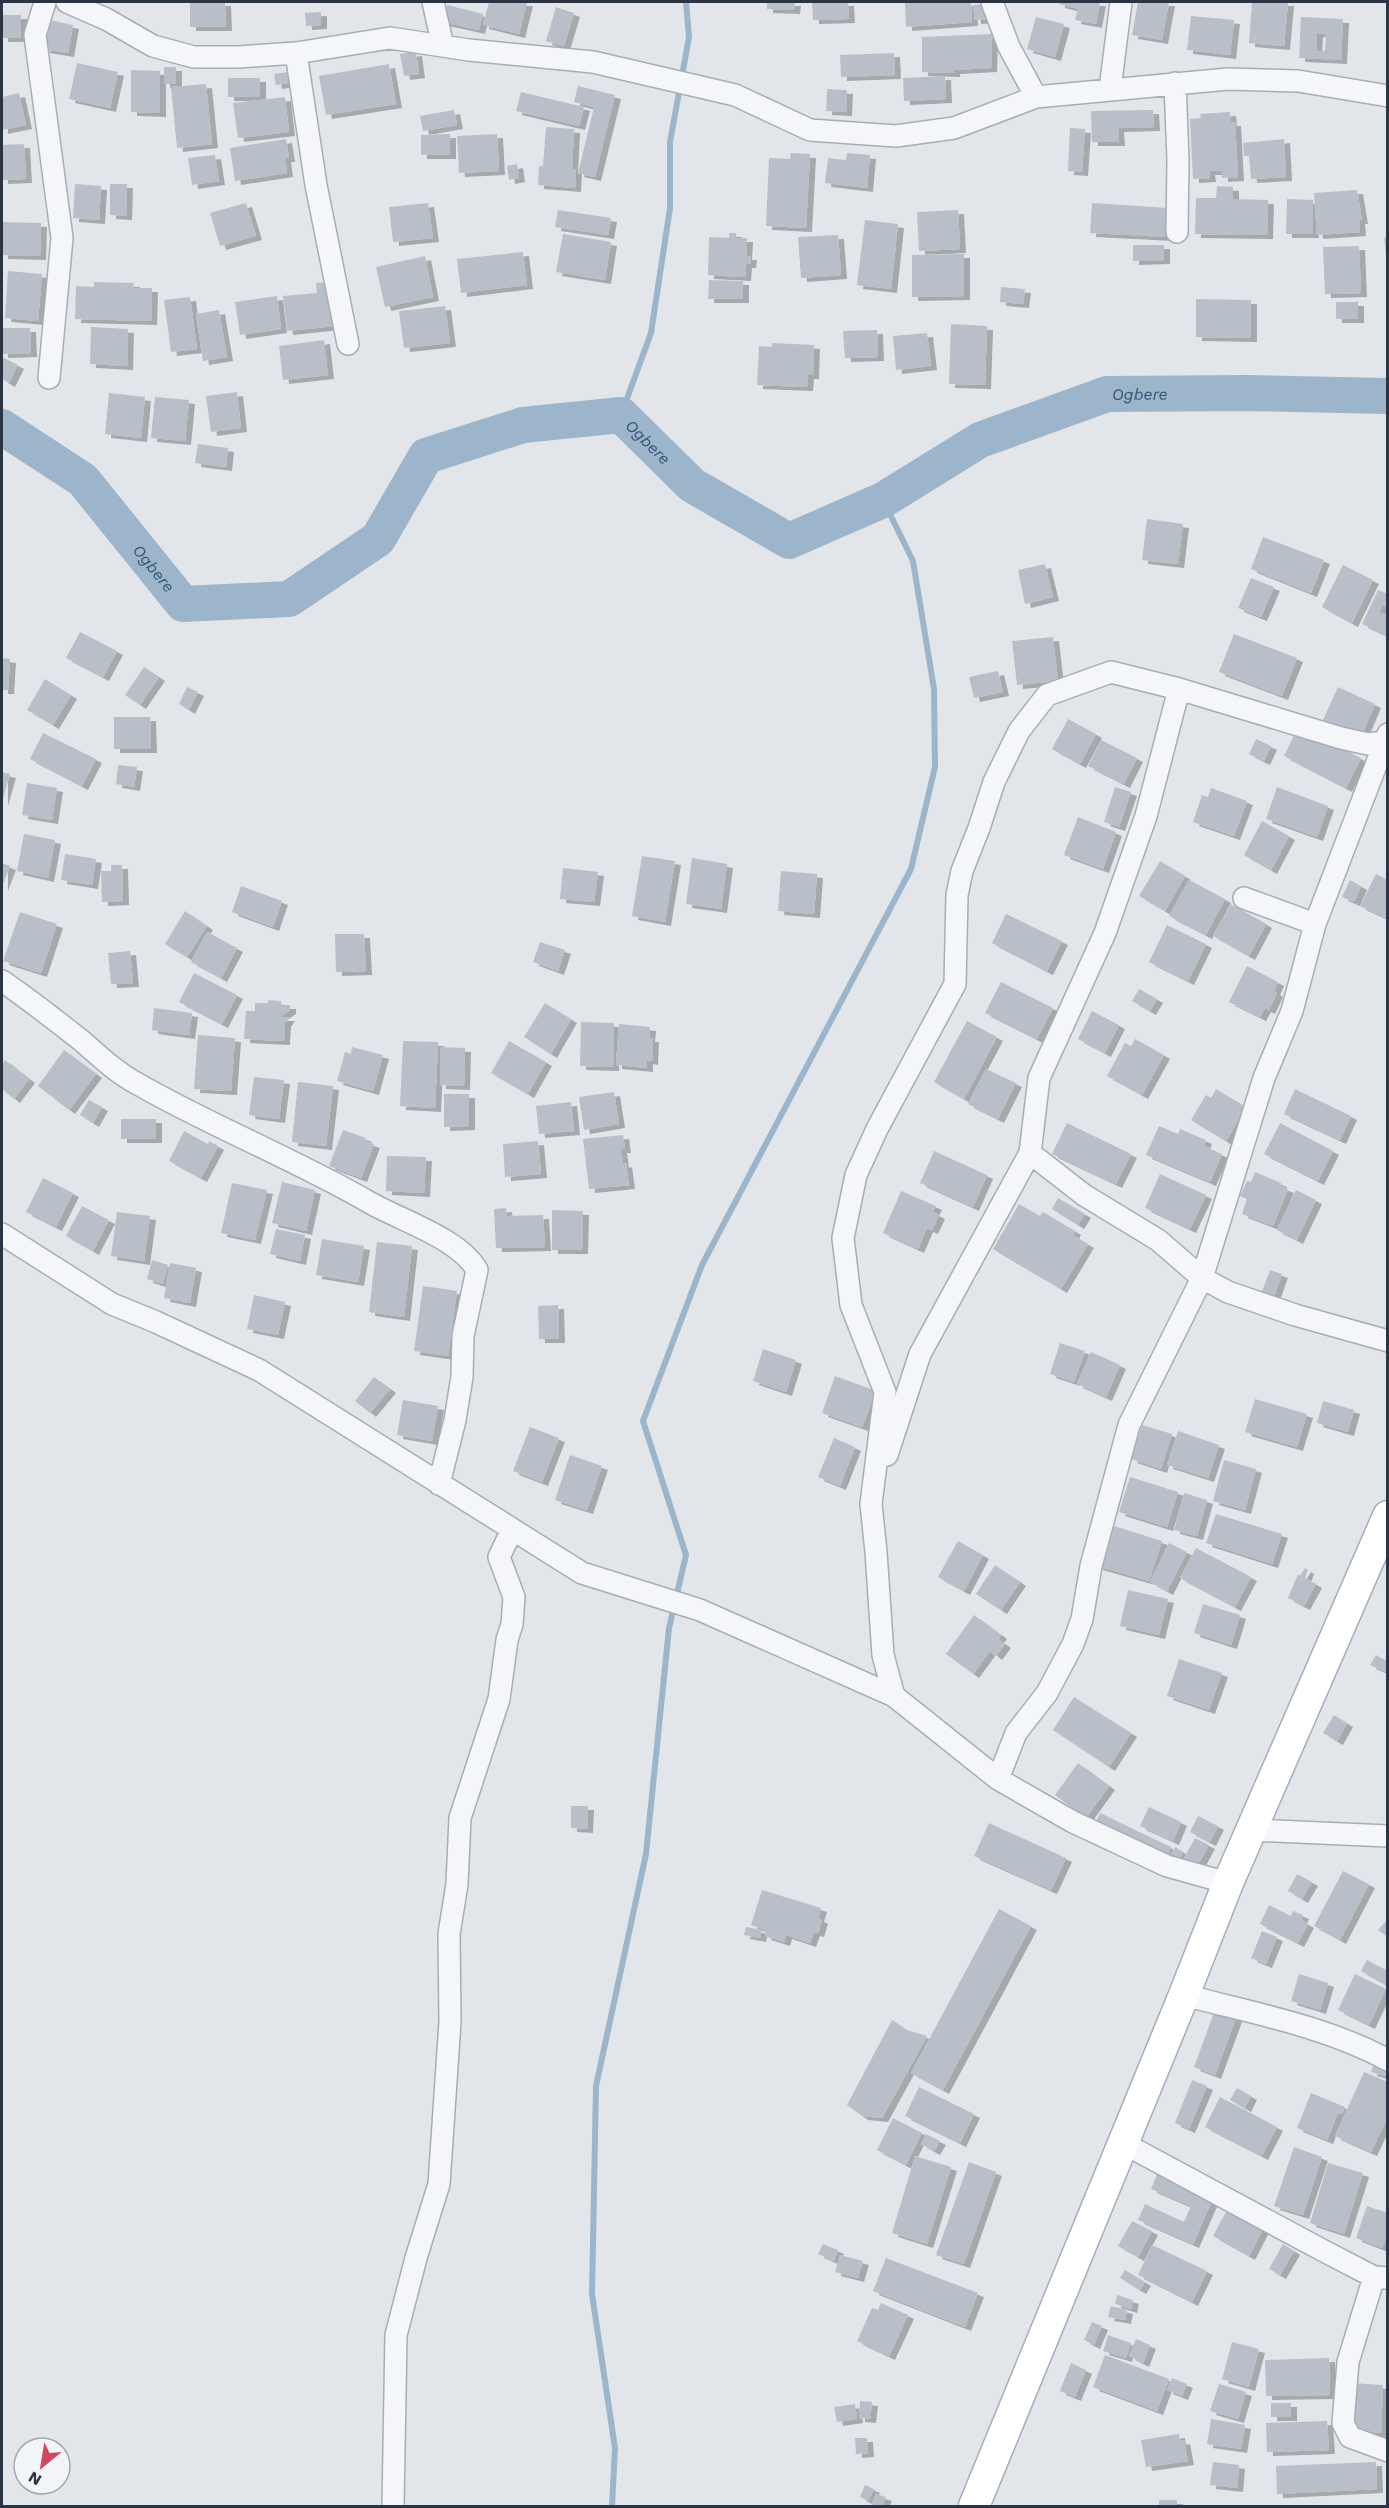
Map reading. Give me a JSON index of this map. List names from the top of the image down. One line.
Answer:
{"water":["Ogbere"],"north":"bottom left"}
